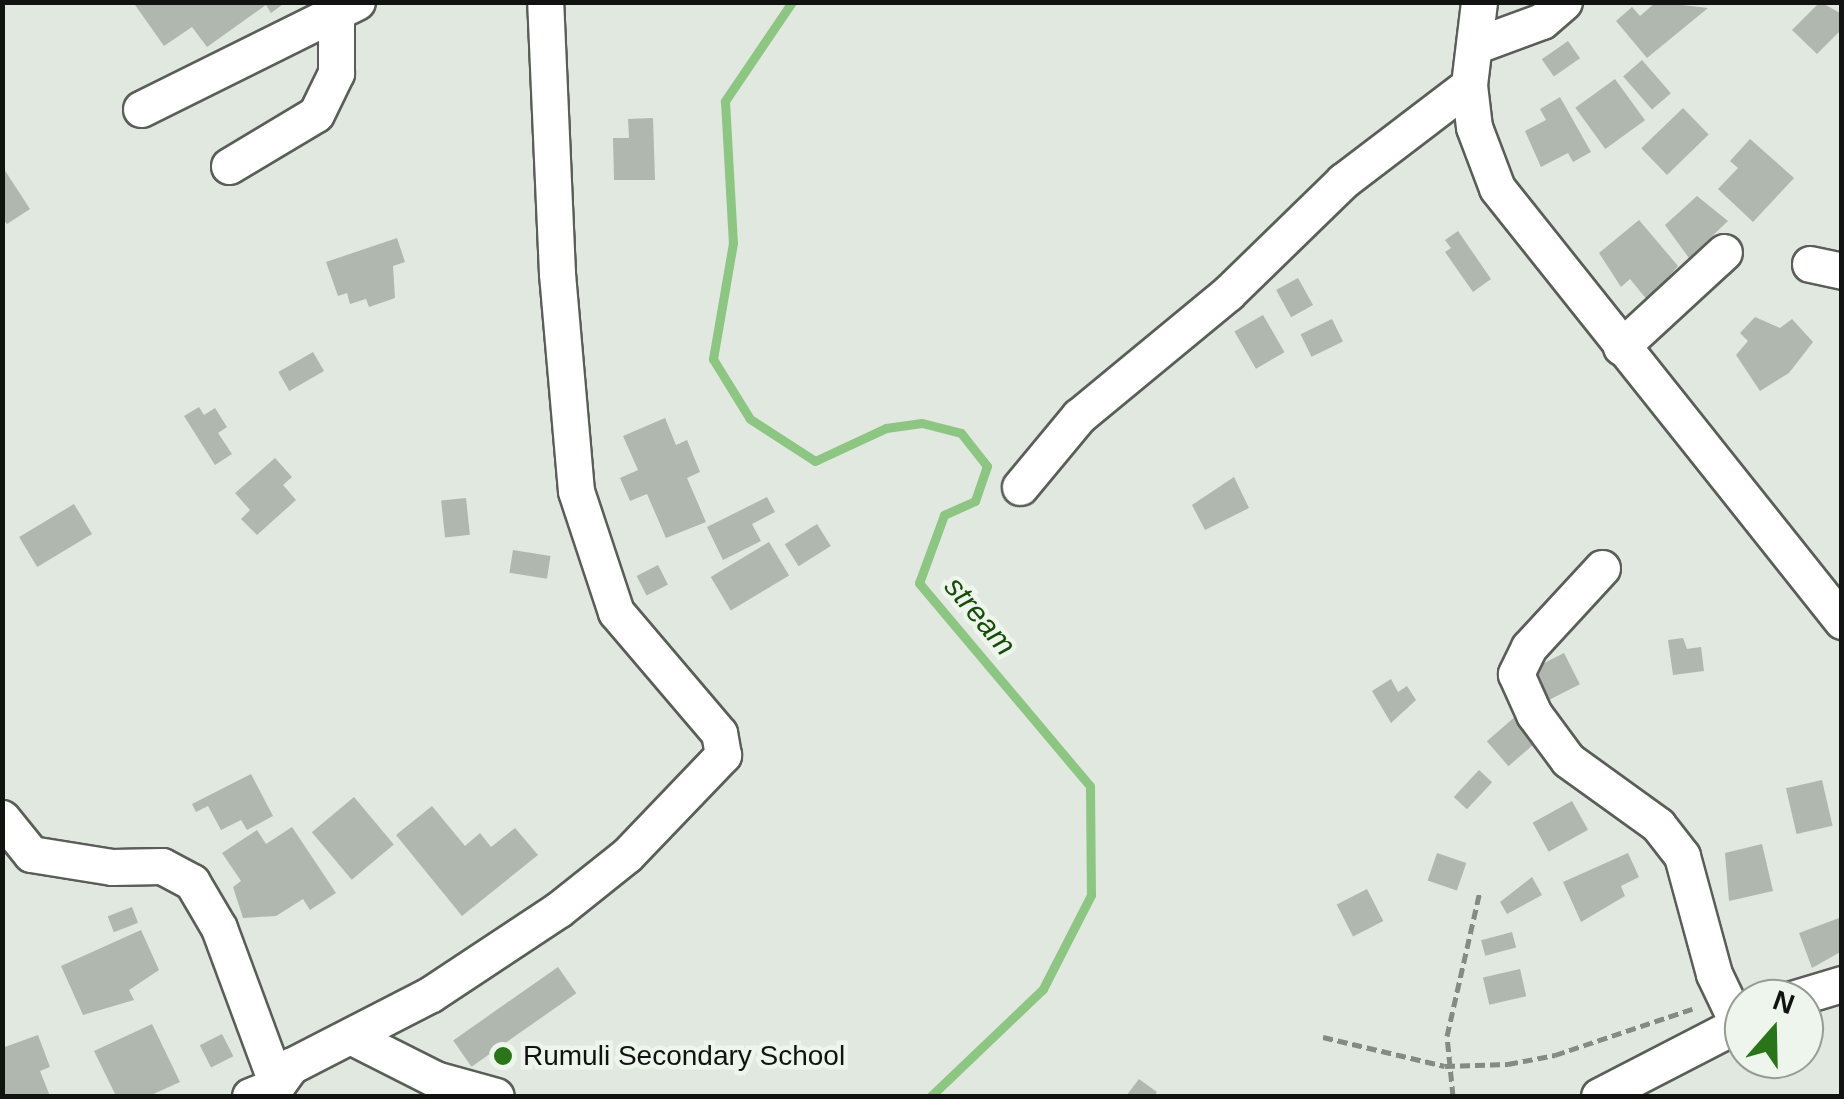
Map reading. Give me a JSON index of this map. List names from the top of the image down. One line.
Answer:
{"water":["stream"],"places":["Rumuli Secondary School"],"north":"top"}
